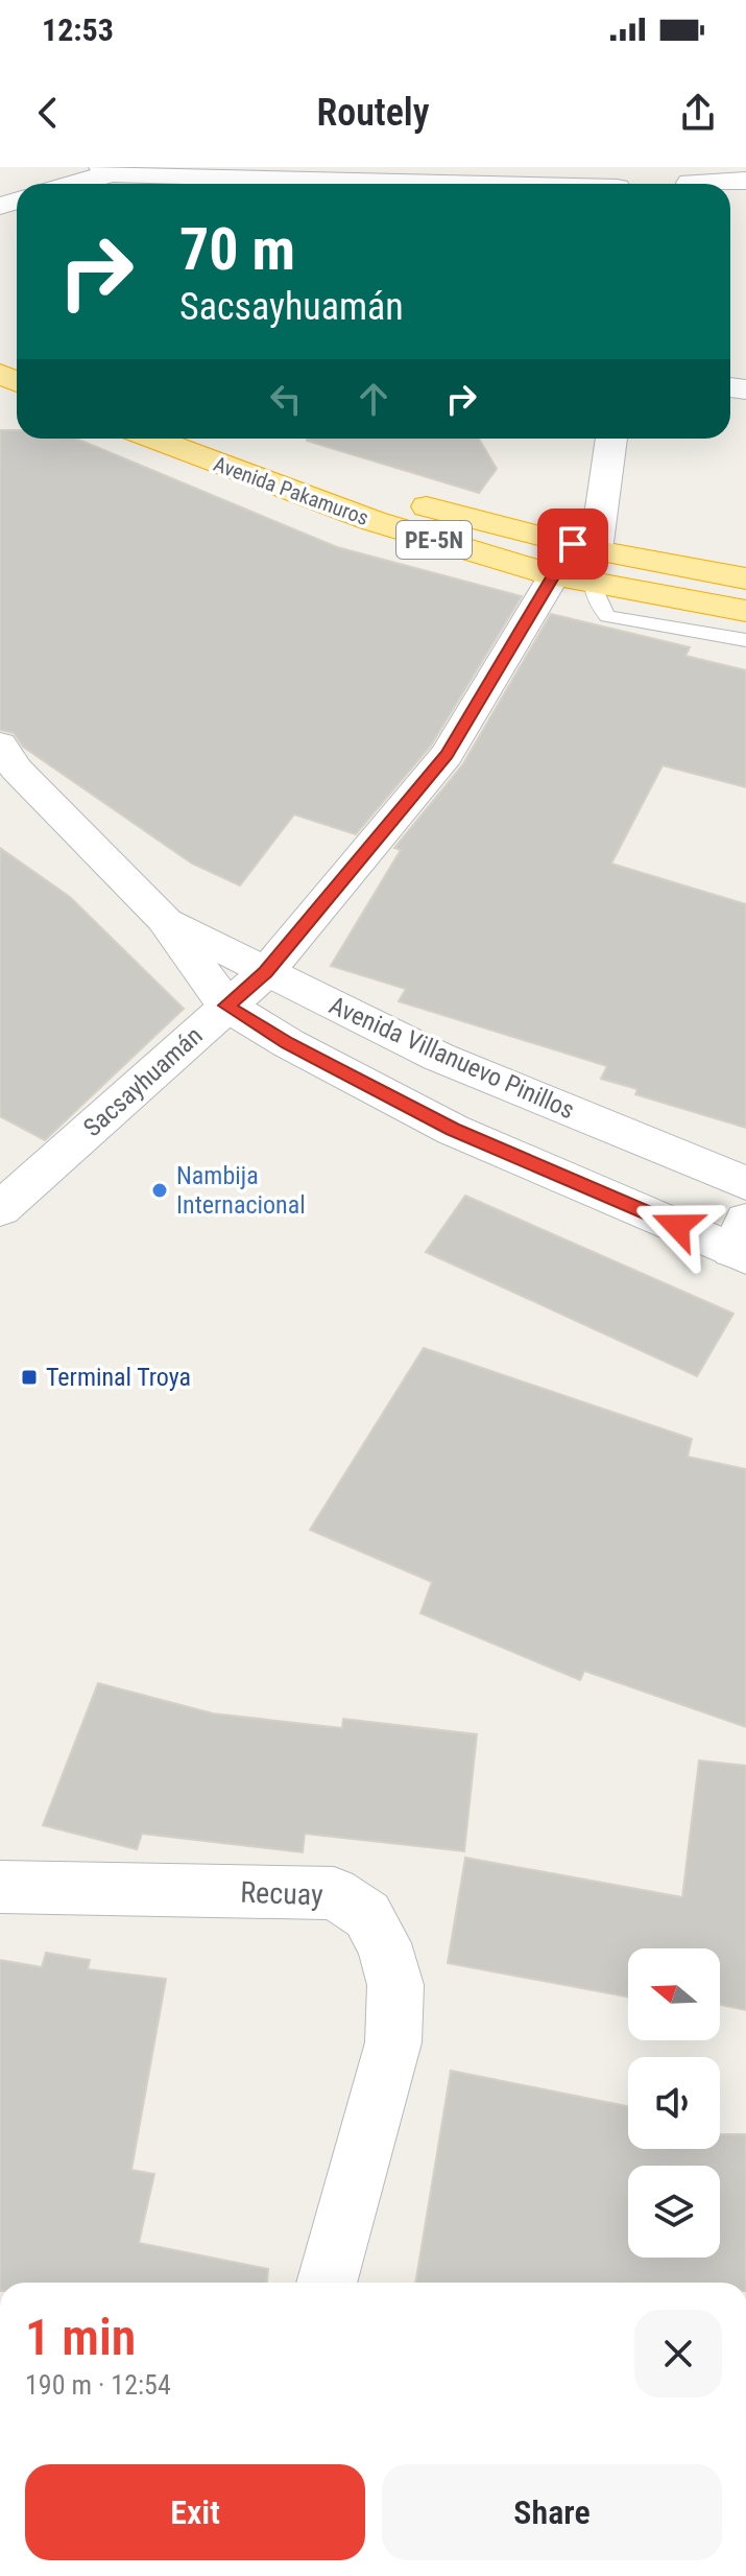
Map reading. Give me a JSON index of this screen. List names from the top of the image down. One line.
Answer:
{"streets":{"highway":["Avenida Pakamuros","PE-5N"],"street":["Avenida Villanuevo Pinillos","Sacsayhuamán","Recuay"]},"crossings":[["Avenida Pakamuros","Sacsayhuamán"],["Avenida Villanuevo Pinillos","Sacsayhuamán"]],"places":{"other":["Nambija Internacional"],"transit":["Terminal Troya"]},"north":"left","page":{"status":"12:53","header":"Routely","turn":["70 m","Sacsayhuamán"],"heading":["1 min","190 m · 12:54"],"buttons":["Exit","Share"]}}
